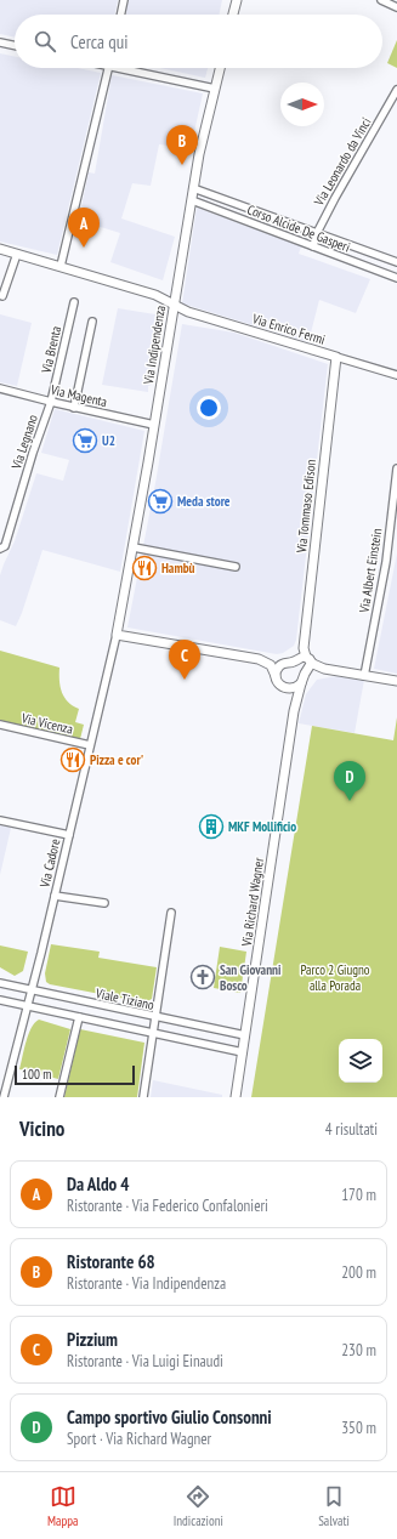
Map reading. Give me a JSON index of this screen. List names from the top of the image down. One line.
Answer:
{"streets":{"street":["Via Leonardo da Vinci","Corso Alcide De Gasperi","Via Enrico Fermi","Via Indipendenza","Via Brenta","Via Magenta","Via Legnano","Via Tommaso Edison","Via Albert Einstein","Via Vicenza","Via Cadore","Via Richard Wagner","Viale Tiziano"]},"crossings":[["Via Leonardo da Vinci","Corso Alcide De Gasperi"],["Corso Alcide De Gasperi","Via Indipendenza"],["Via Enrico Fermi","Via Indipendenza"],["Via Enrico Fermi","Via Tommaso Edison"],["Via Indipendenza","Via Magenta"],["Via Indipendenza","Via Cadore"],["Via Brenta","Via Magenta"],["Via Brenta","Via Legnano"],["Via Magenta","Via Legnano"],["Via Tommaso Edison","Via Richard Wagner"],["Via Vicenza","Via Cadore"],["Via Cadore","Viale Tiziano"],["Via Richard Wagner","Viale Tiziano"]],"parks":["Parco 2 Giugno alla Porada"],"places":{"supermarket":["U2","Meda store"],"restaurant":["Hambù","Pizza e cor'"],"building":["MKF Mollificio"],"church":["San Giovanni Bosco"]},"scale_bar":"100 m","north":"right","page":{"search":"Cerca qui","pins":["B","A","C","D"],"scale":"100 m","heading":["Vicino","4 risultati"],"list":[{"mark":"A","name":"Da Aldo 4","note":"Ristorante · Via Federico Confalonieri","value":"170 m"},{"mark":"B","name":"Ristorante 68","note":"Ristorante · Via Indipendenza","value":"200 m"},{"mark":"C","name":"Pizzium","note":"Ristorante · Via Luigi Einaudi","value":"230 m"},{"mark":"D","name":"Campo sportivo Giulio Consonni","note":"Sport · Via Richard Wagner","value":"350 m"}],"nav":["Mappa","Indicazioni","Salvati"]}}
